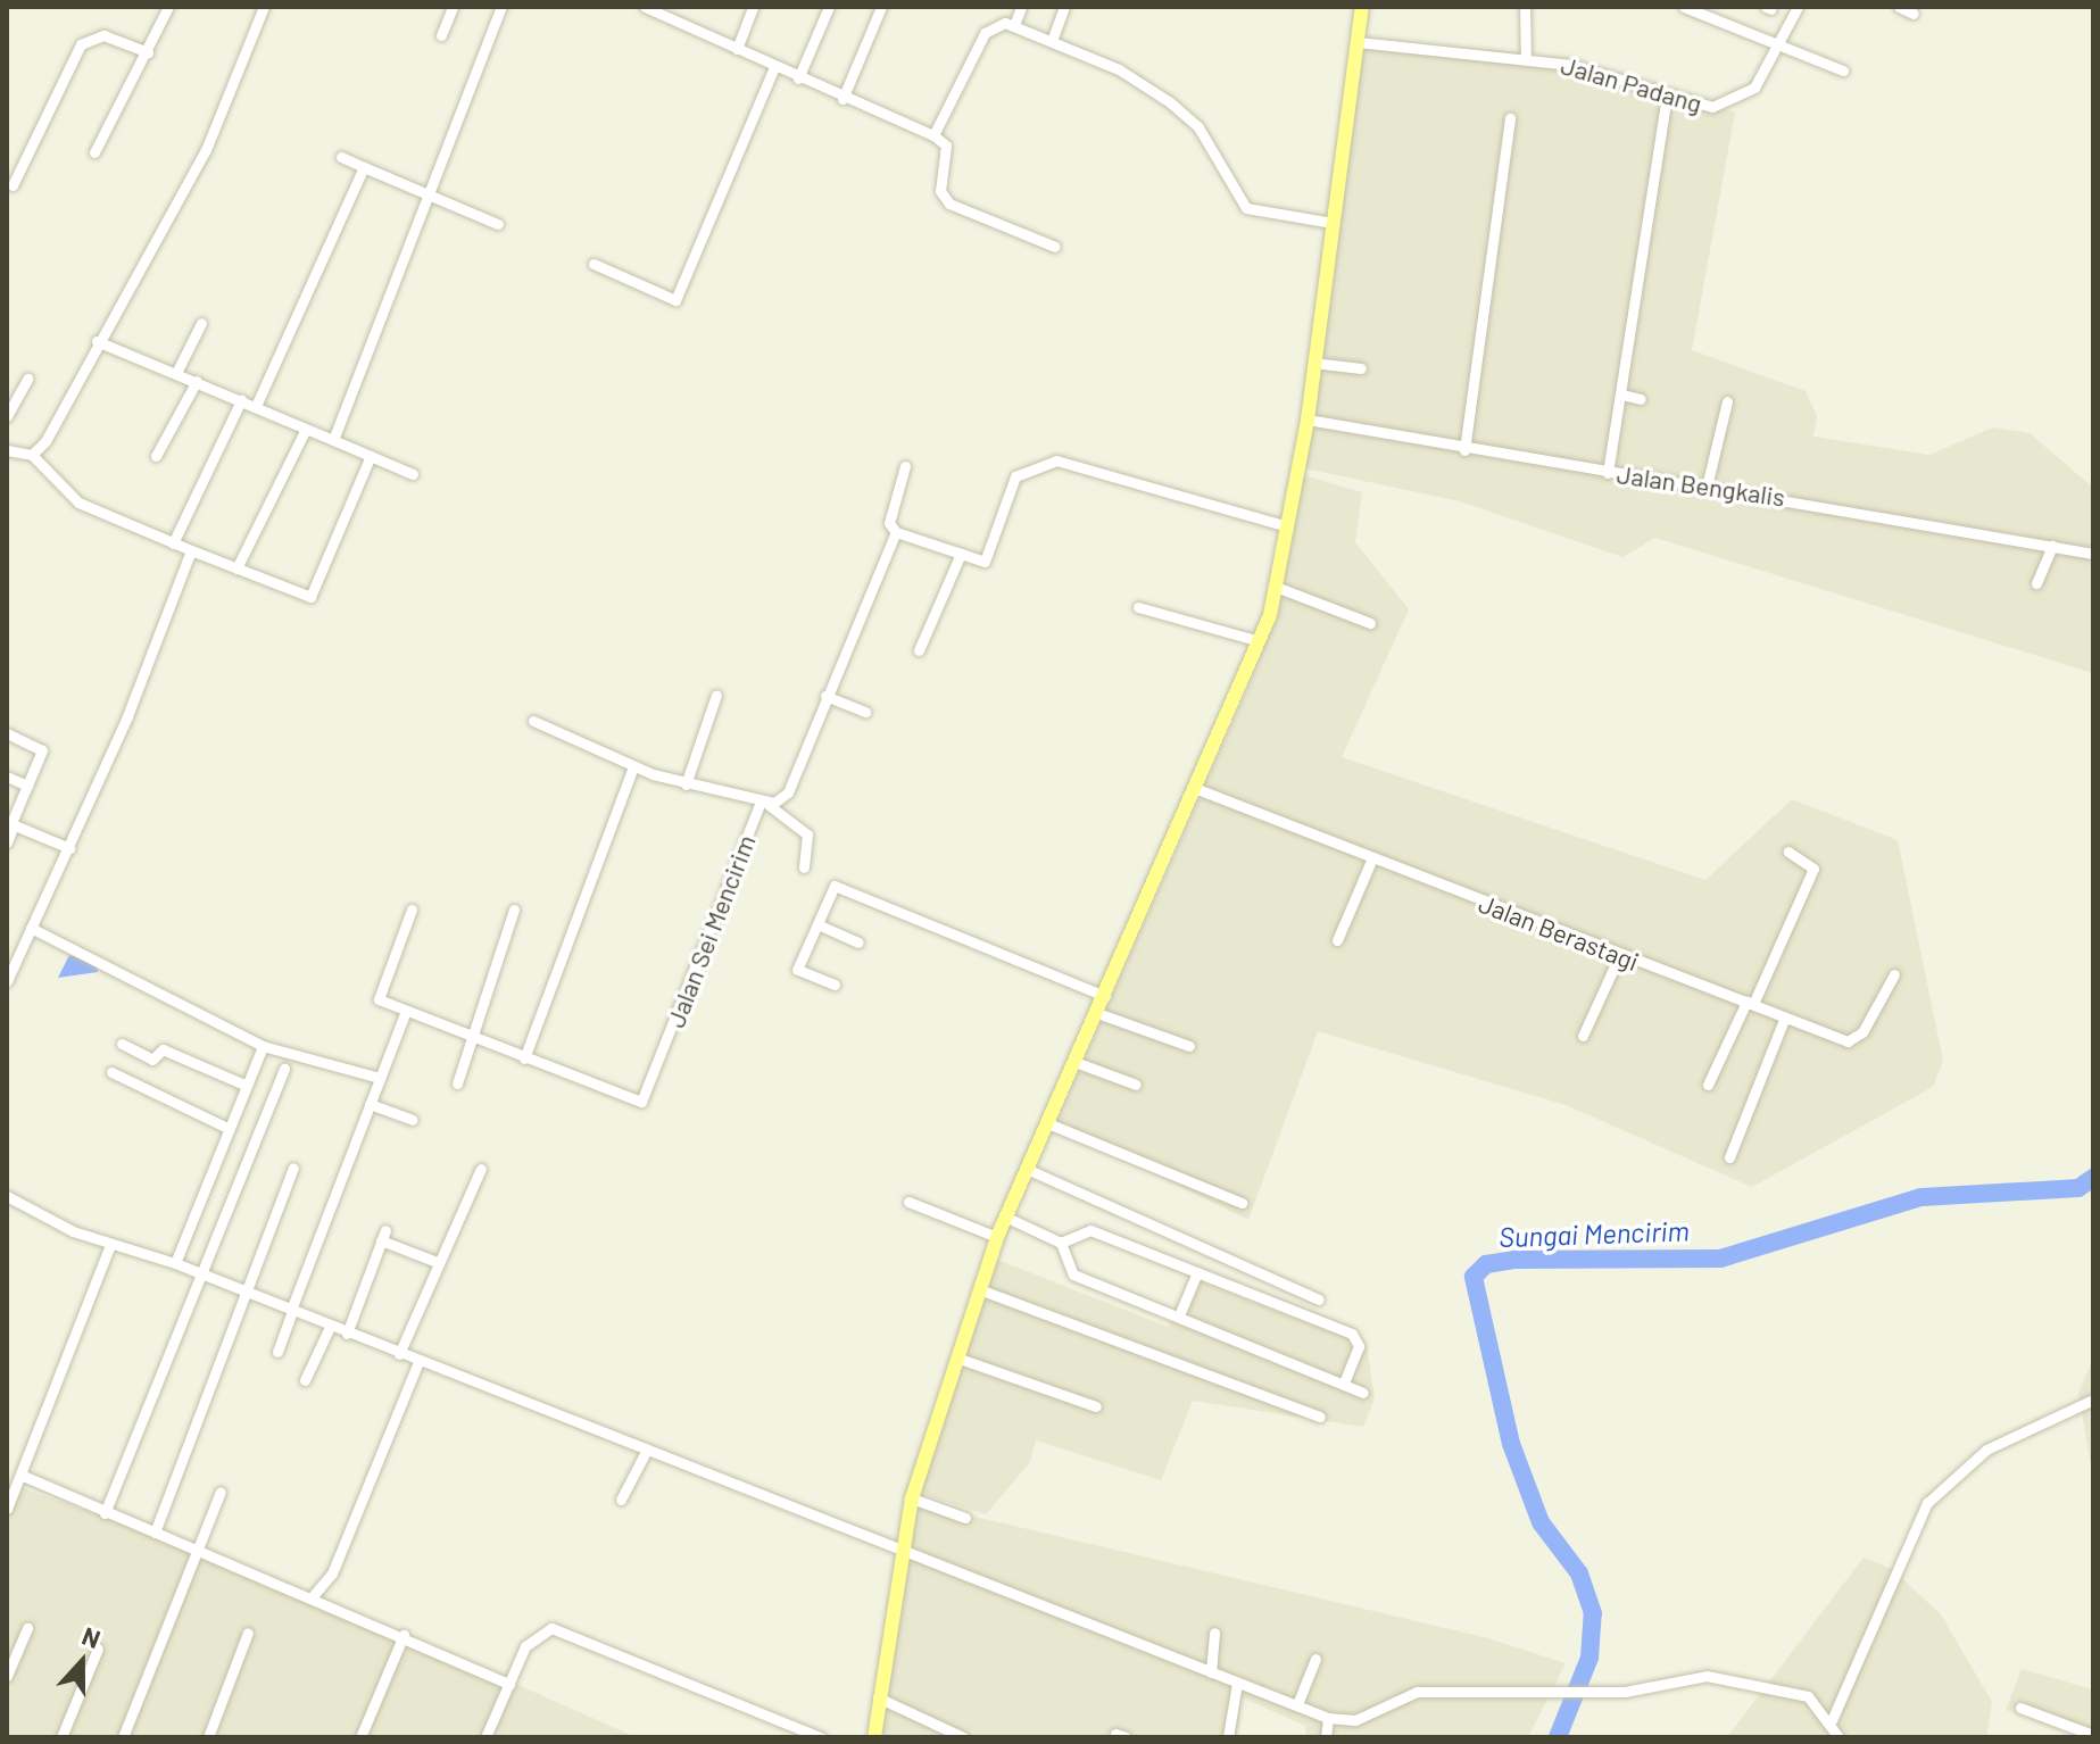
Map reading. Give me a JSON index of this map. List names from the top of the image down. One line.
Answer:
{"streets":{"street":["Jalan Padang","Jalan Bengkalis","Jalan Sei Mencirim","Jalan Berastagi"]},"water":["Sungai Mencirim"],"north":"top"}
